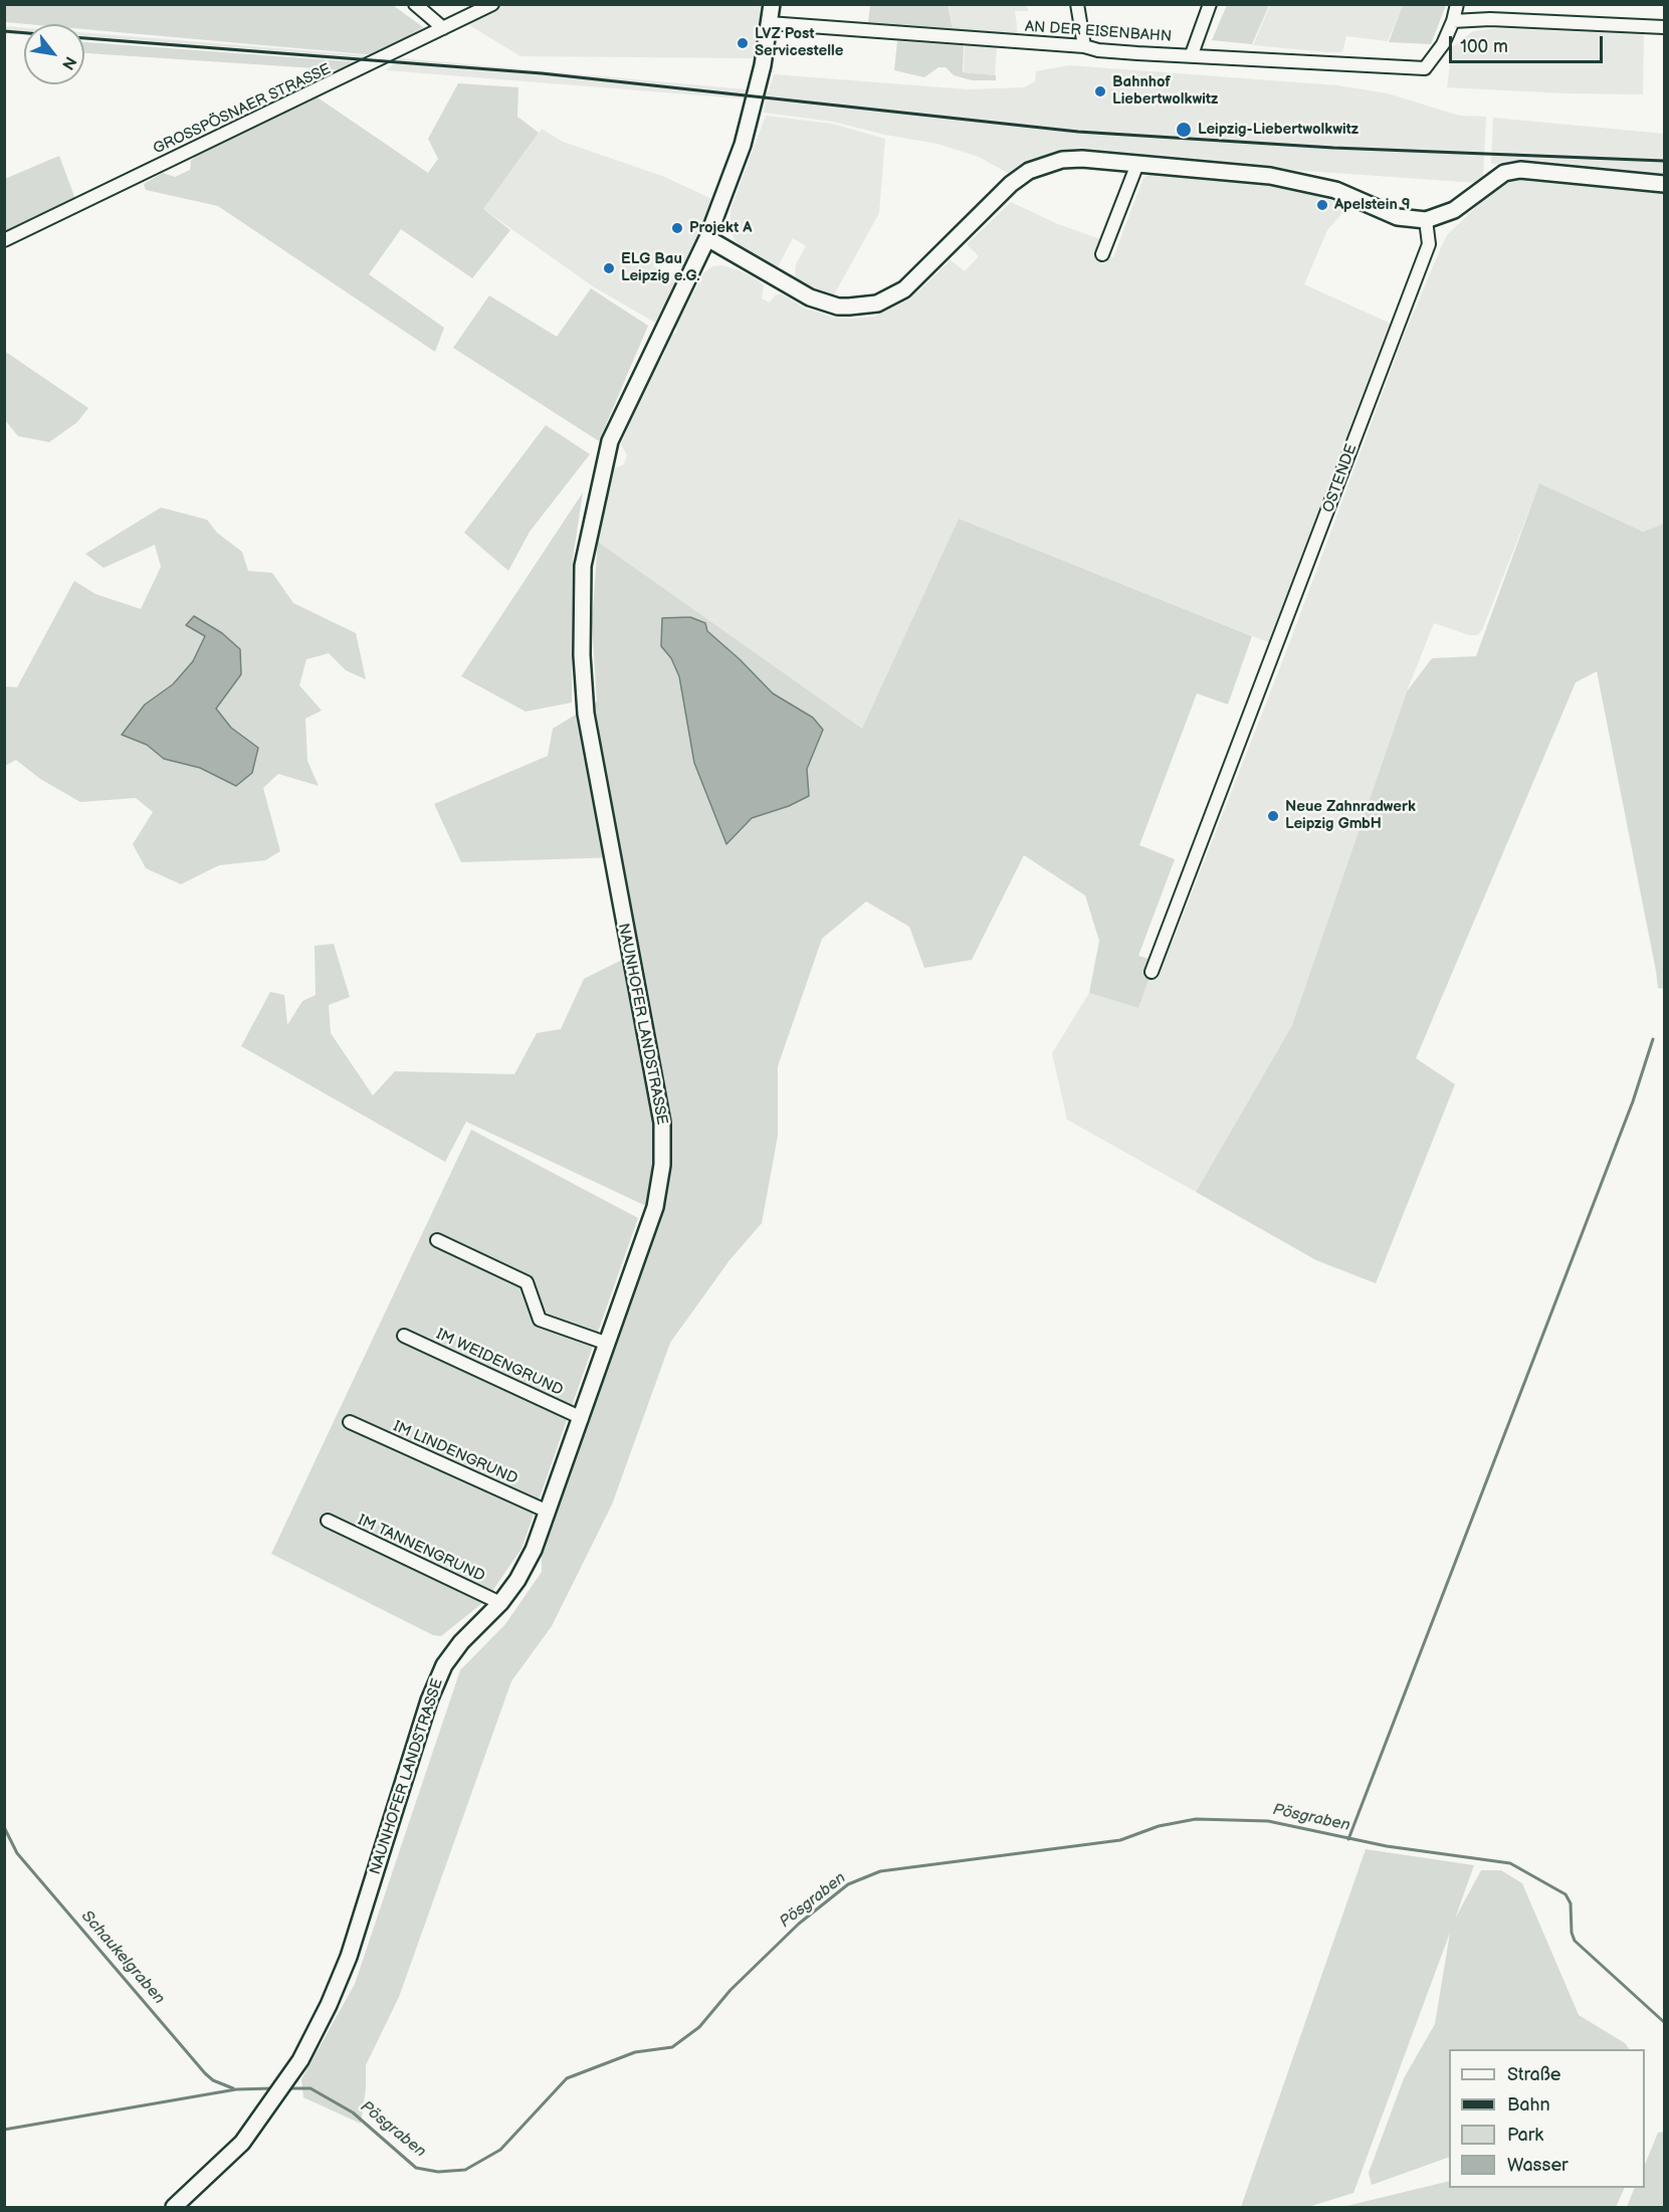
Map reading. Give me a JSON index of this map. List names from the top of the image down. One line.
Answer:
{"streets":{"street":["AN DER EISENBAHN","GROSSPÖSNAER STRASSE","OSTENDE","NAUNHOFER LANDSTRASSE","IM WEIDENGRUND","IM LINDENGRUND","IM TANNENGRUND"]},"crossings":[["AN DER EISENBAHN","NAUNHOFER LANDSTRASSE"],["NAUNHOFER LANDSTRASSE","IM WEIDENGRUND"],["NAUNHOFER LANDSTRASSE","IM LINDENGRUND"],["NAUNHOFER LANDSTRASSE","IM TANNENGRUND"]],"water":["Pösgraben","Schaukelgraben"],"places":["LVZ Post Servicestelle","Bahnhof Liebertwolkwitz","Leipzig-Liebertwolkwitz","Apelstein 9","Projekt A","ELG Bau Leipzig e.G.","Neue Zahnradwerk Leipzig GmbH"],"legend":["Straße","Bahn","Park","Wasser"],"scale_bar":"100 m","north":"bottom right"}
